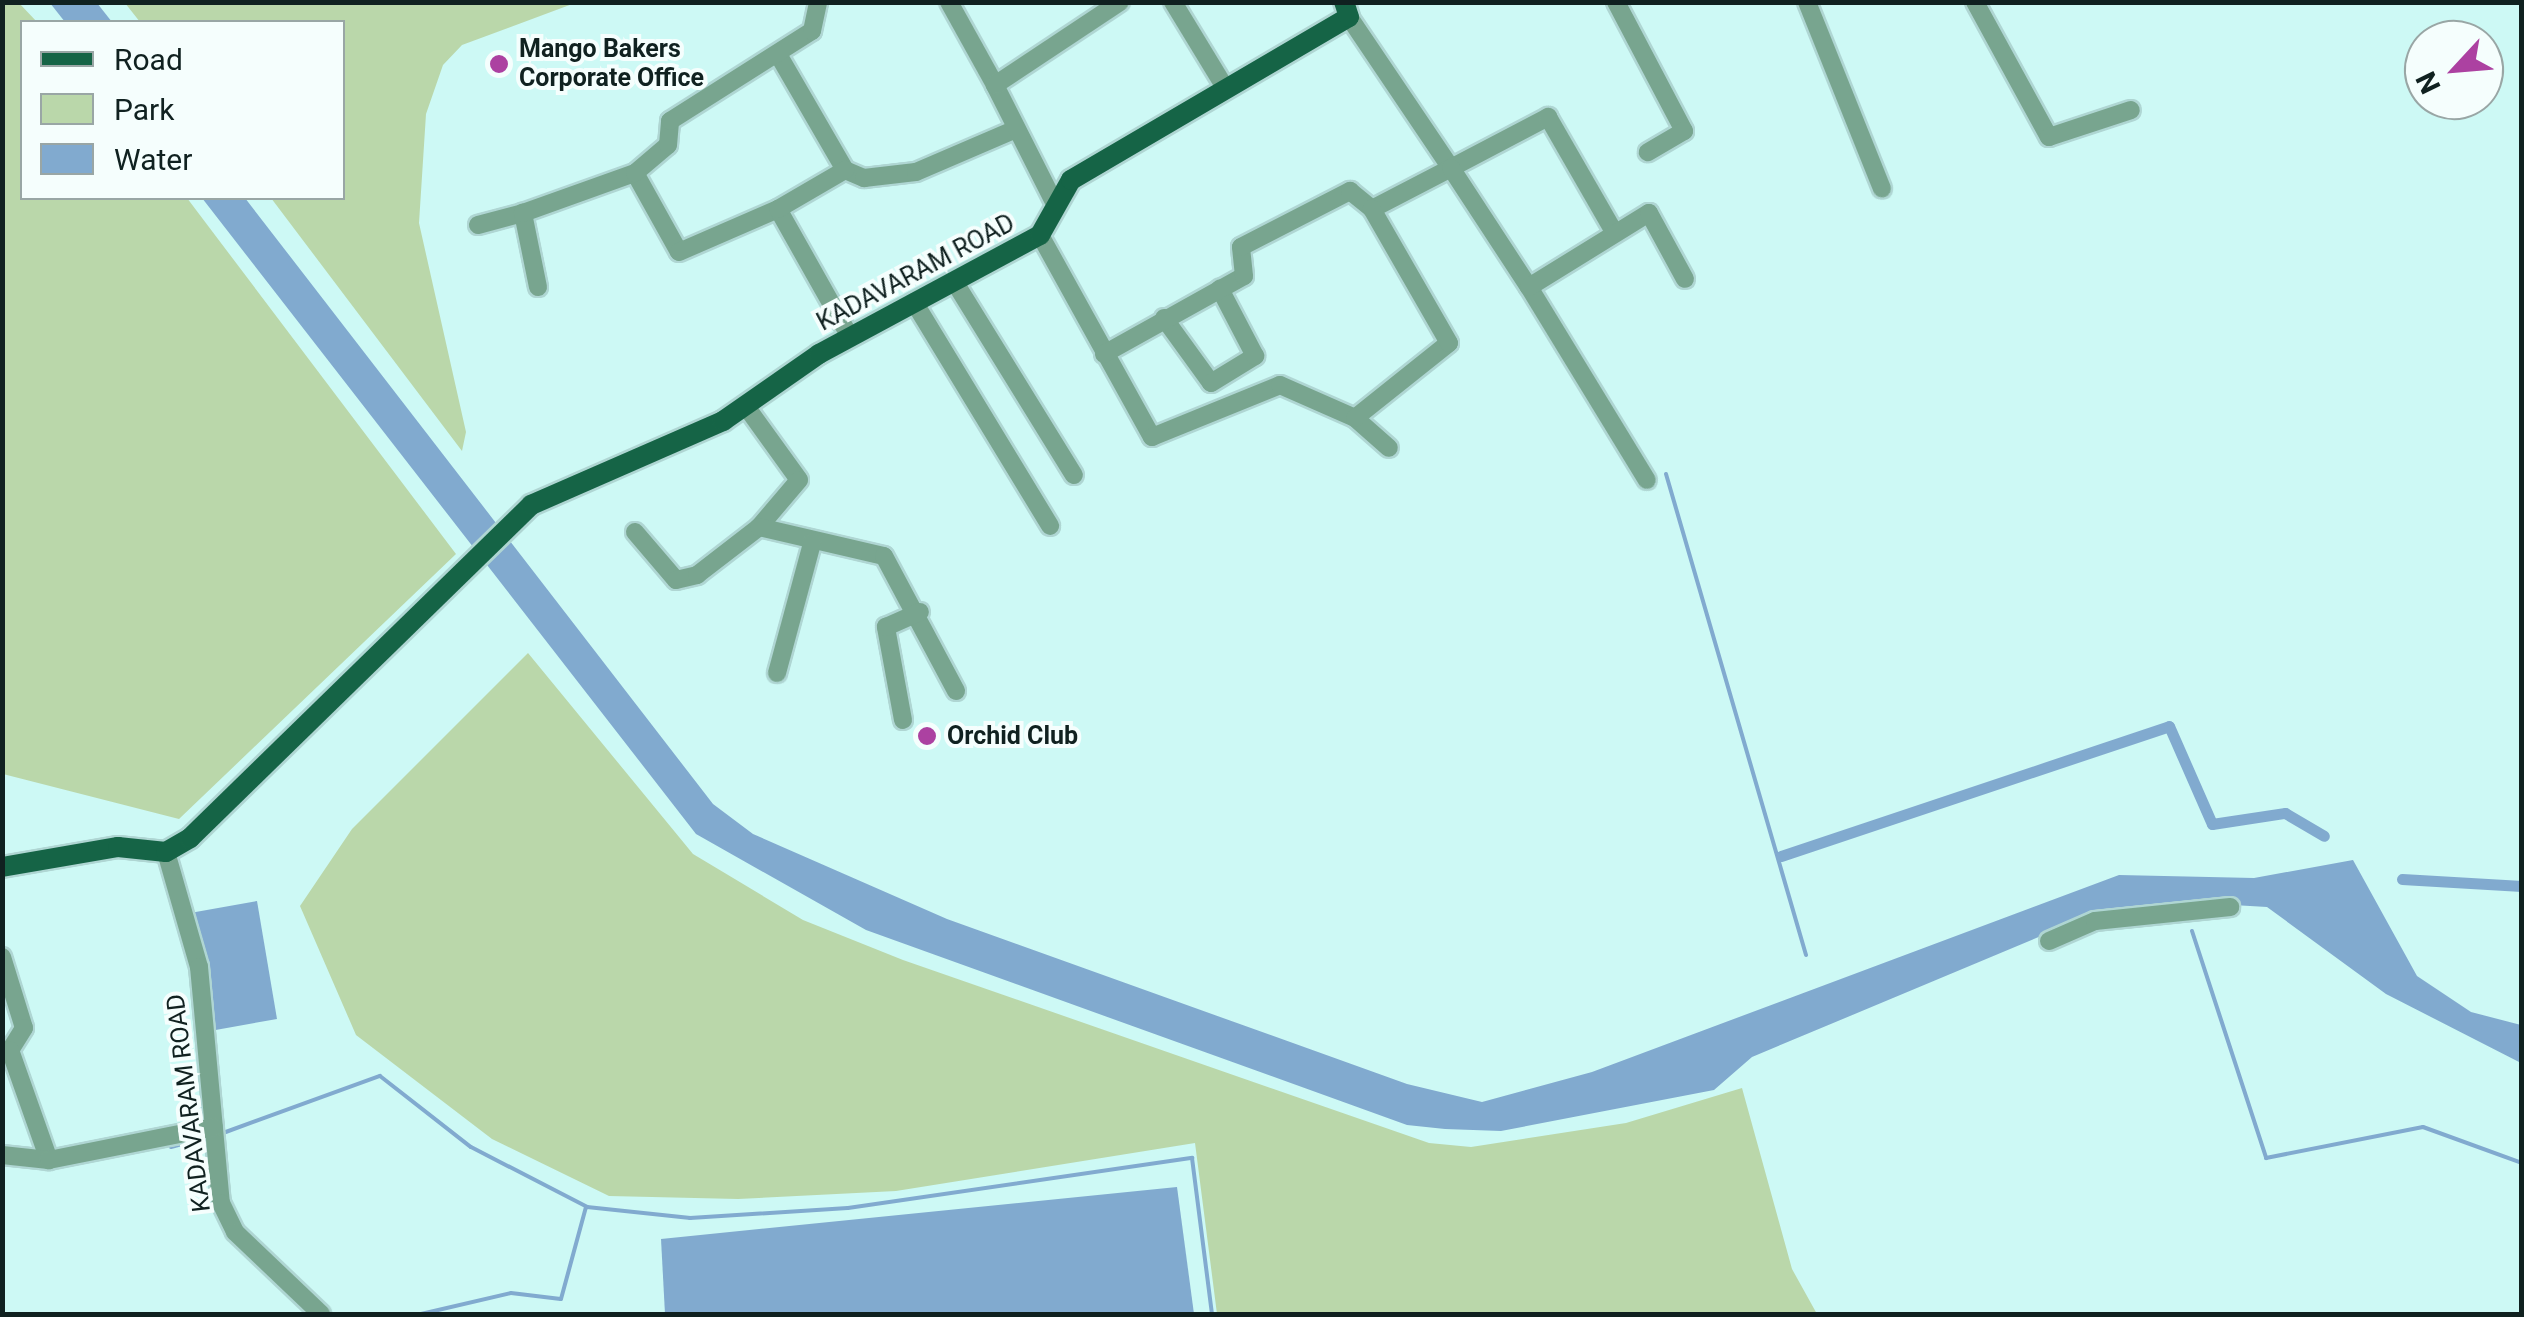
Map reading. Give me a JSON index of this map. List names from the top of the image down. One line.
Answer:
{"streets":{"main road":["KADAVARAM ROAD"]},"places":["Mango Bakers Corporate Office","Orchid Club"],"legend":["Road","Park","Water"],"north":"bottom left"}
